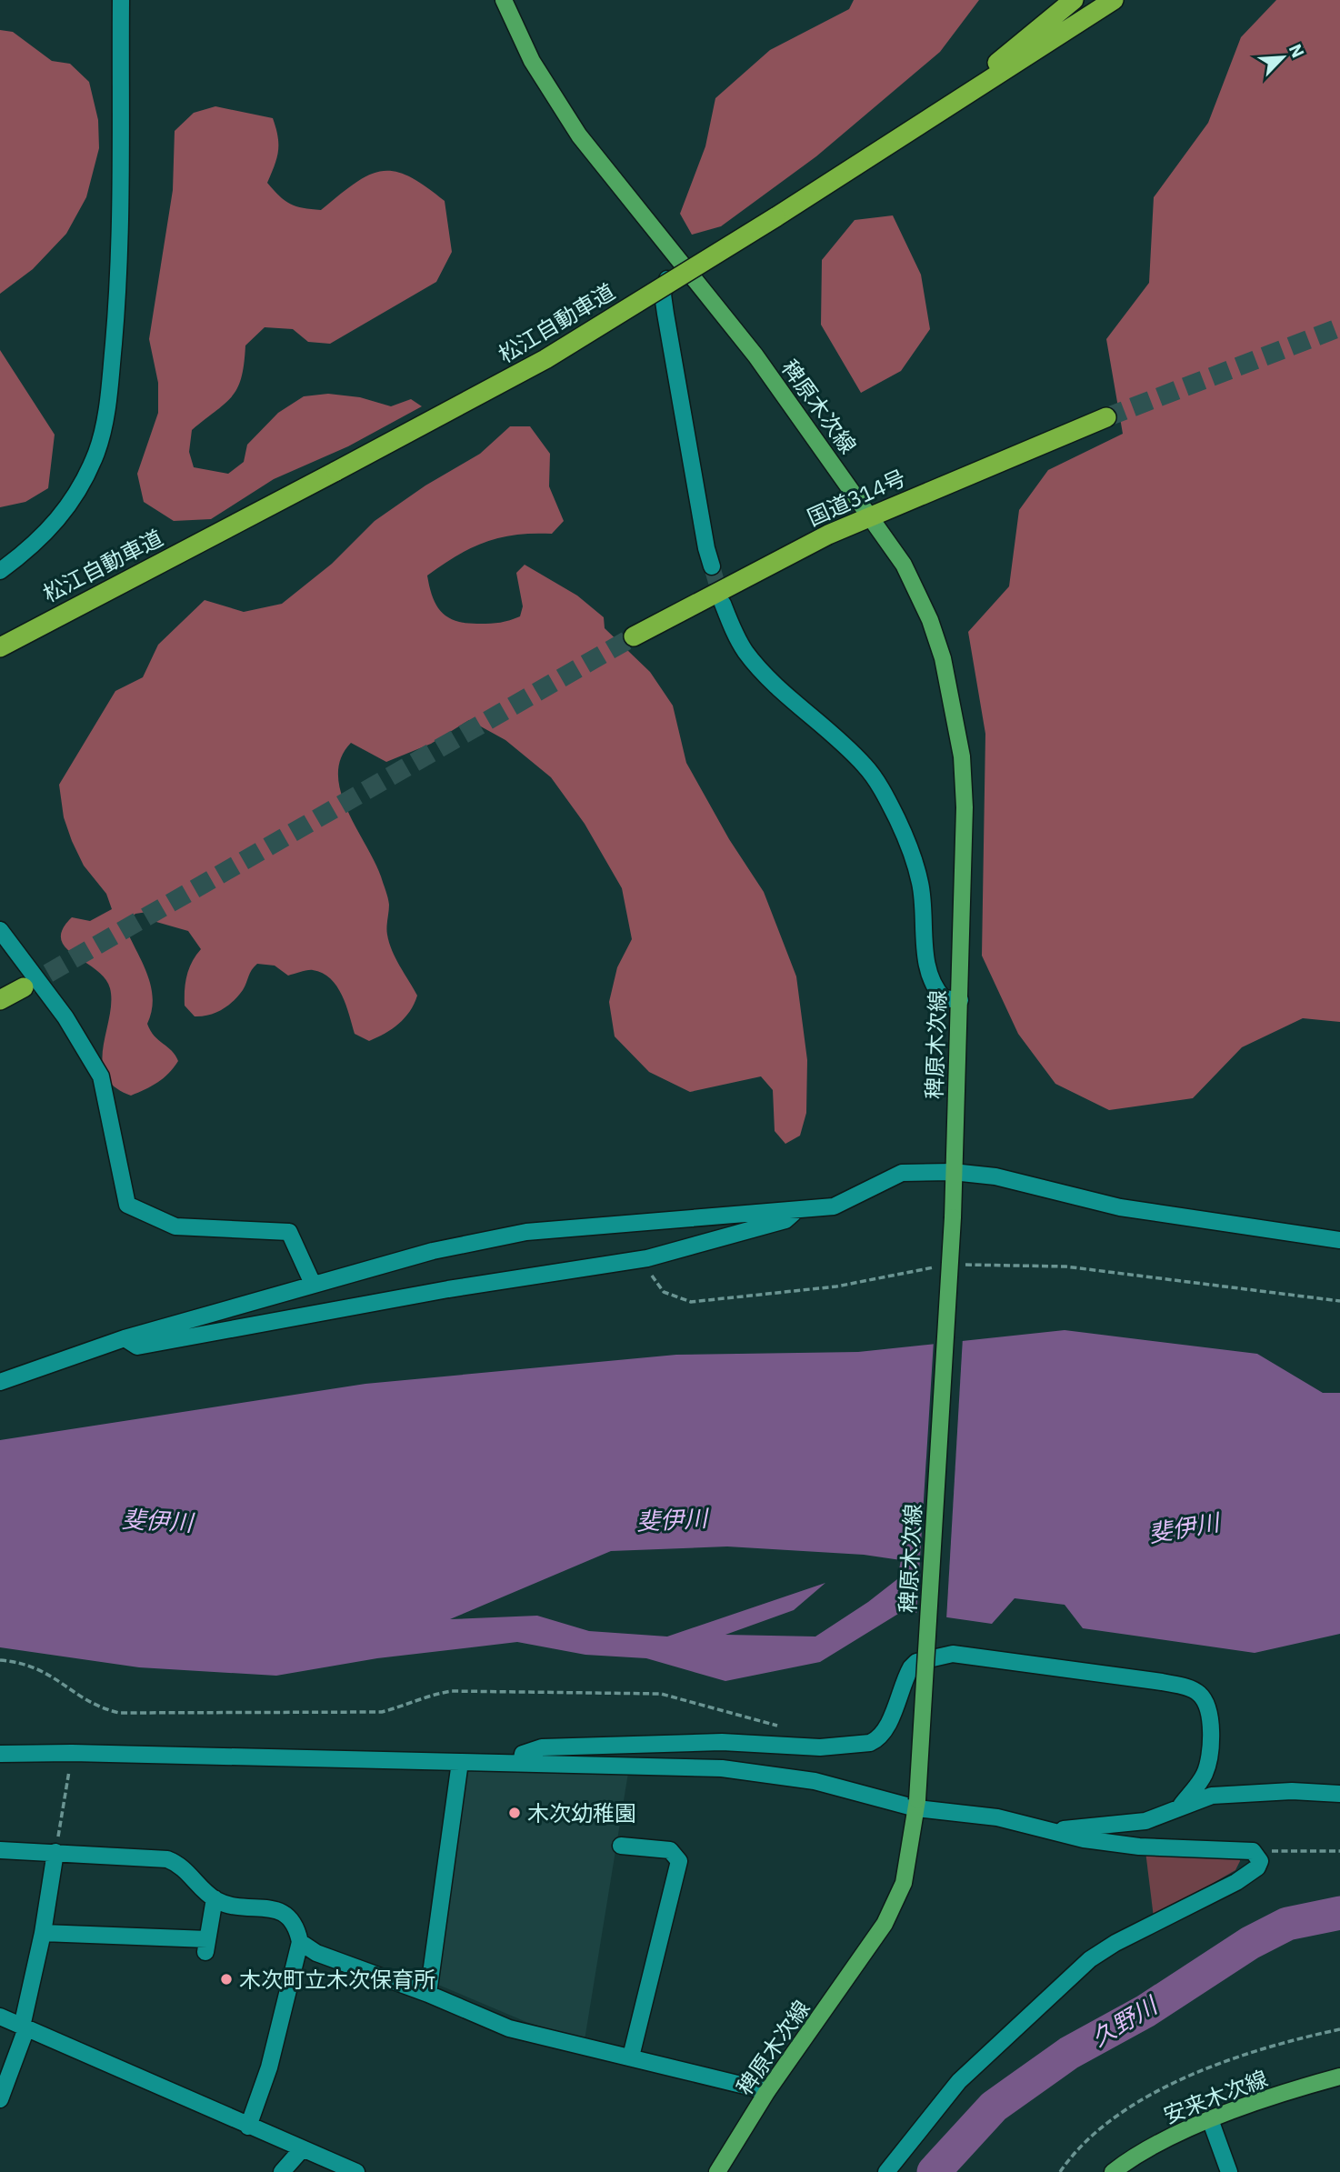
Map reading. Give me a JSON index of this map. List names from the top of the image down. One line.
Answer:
{"streets":{"highway":["松江自動車道","国道314号"],"main road":["稗原木次線","安来木次線"]},"crossings":[["稗原木次線","国道314号"]],"water":["斐伊川","久野川"],"places":["木次幼稚園","木次町立木次保育所"],"north":"top right"}
